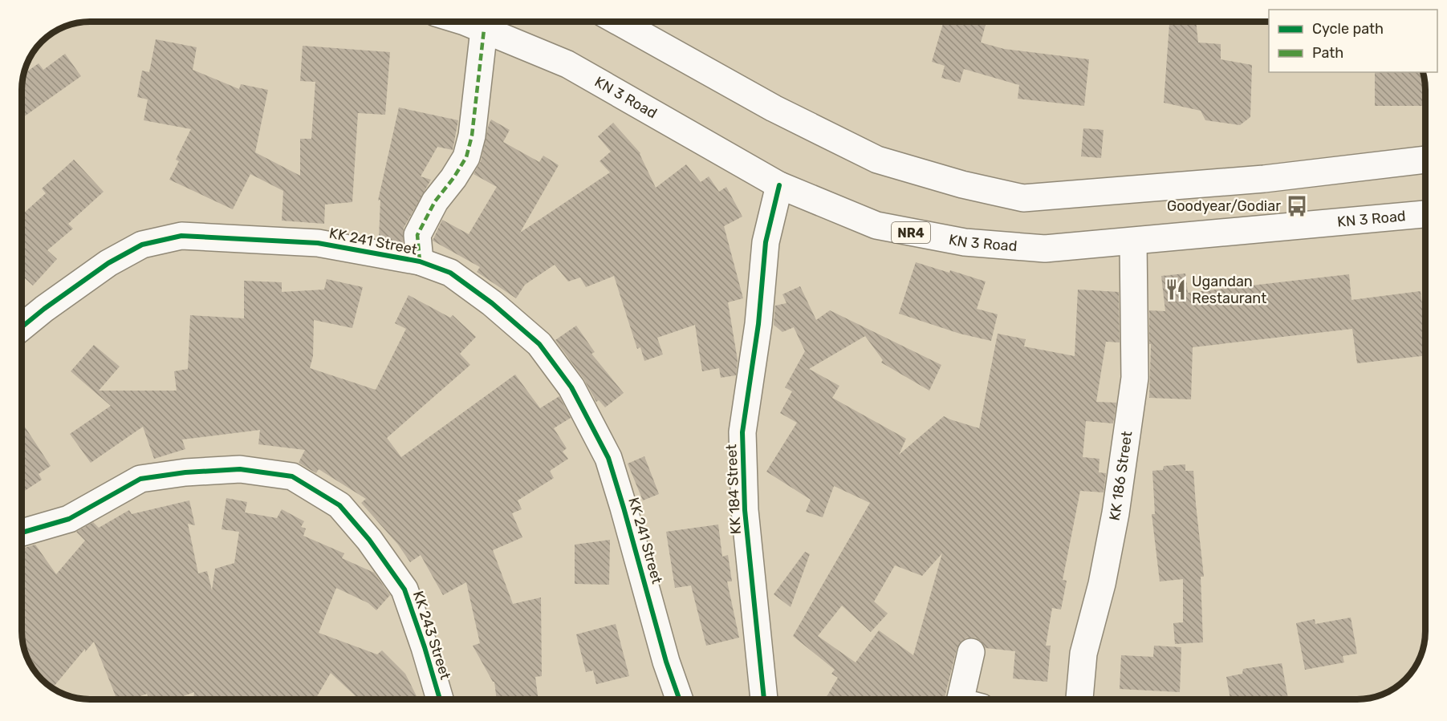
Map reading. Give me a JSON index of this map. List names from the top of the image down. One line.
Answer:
{"streets":{"main road":["KN 3 Road","NR4","KK 241 Street","KK 186 Street","KK 184 Street","KK 243 Street"]},"crossings":[["KN 3 Road","KK 186 Street"],["KN 3 Road","KK 184 Street"]],"places":{"bus stop":["Goodyear/Godiar"],"restaurant":["Ugandan Restaurant"]},"legend":["Cycle path","Path"]}
